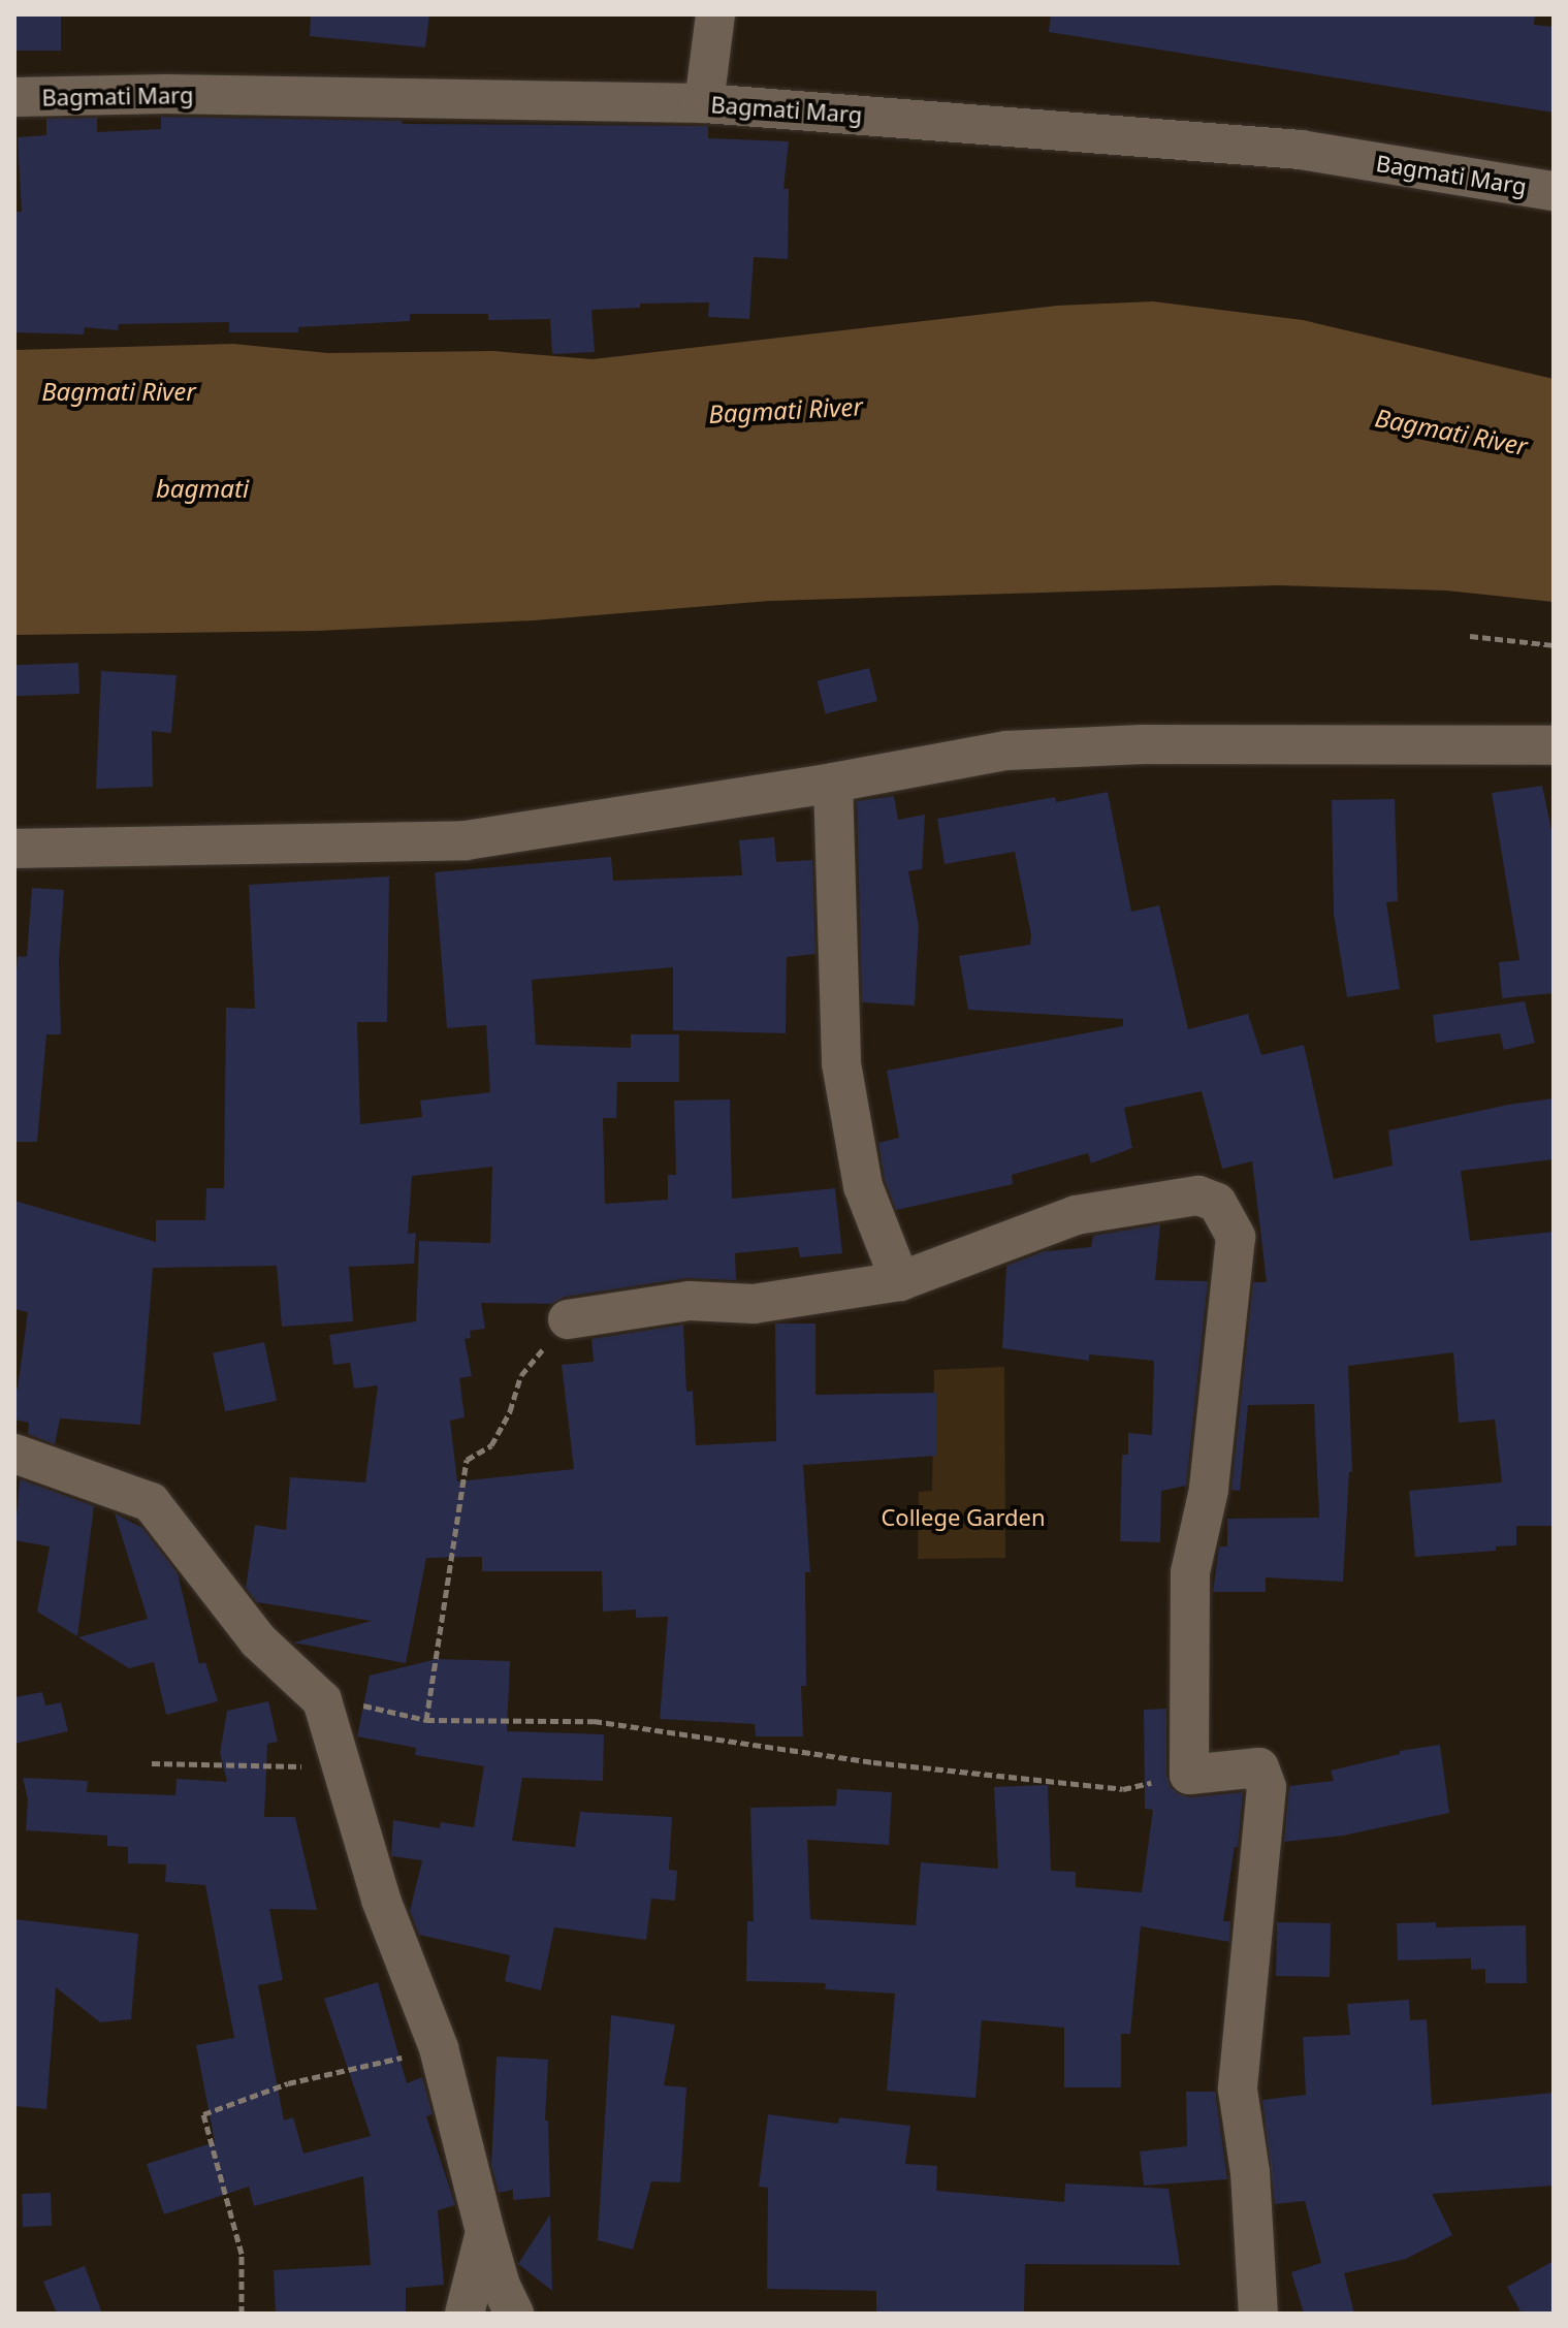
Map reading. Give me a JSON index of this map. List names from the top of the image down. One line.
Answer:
{"streets":{"street":["Bagmati Marg"]},"water":["Bagmati River","bagmati"],"parks":["College Garden"]}
